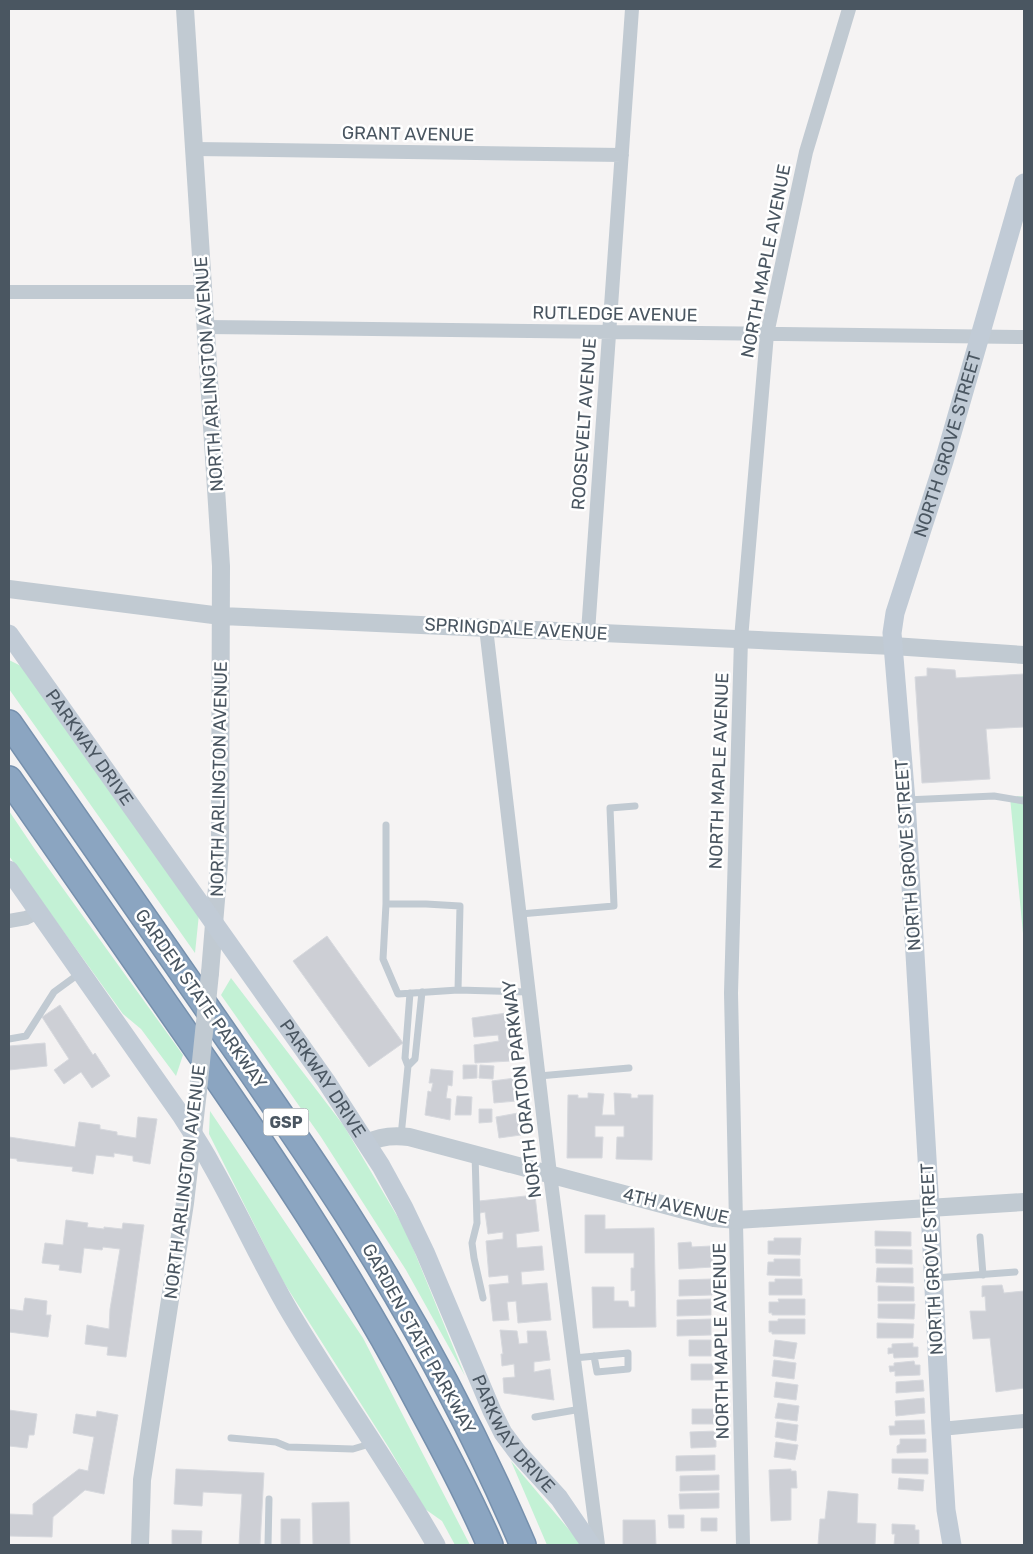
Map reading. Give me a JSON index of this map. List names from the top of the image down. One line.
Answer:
{"streets":{"highway":["GARDEN STATE PARKWAY","GSP"],"main road":["NORTH GROVE STREET","PARKWAY DRIVE"],"street":["GRANT AVENUE","NORTH MAPLE AVENUE","RUTLEDGE AVENUE","NORTH ARLINGTON AVENUE","ROOSEVELT AVENUE","SPRINGDALE AVENUE","NORTH ORATON PARKWAY","4TH AVENUE"]},"crossings":[["GRANT AVENUE","NORTH ARLINGTON AVENUE"],["GRANT AVENUE","ROOSEVELT AVENUE"],["NORTH MAPLE AVENUE","RUTLEDGE AVENUE"],["NORTH MAPLE AVENUE","SPRINGDALE AVENUE"],["NORTH MAPLE AVENUE","4TH AVENUE"],["RUTLEDGE AVENUE","NORTH ARLINGTON AVENUE"],["RUTLEDGE AVENUE","ROOSEVELT AVENUE"],["RUTLEDGE AVENUE","NORTH GROVE STREET"],["NORTH ARLINGTON AVENUE","SPRINGDALE AVENUE"],["NORTH ARLINGTON AVENUE","PARKWAY DRIVE"],["ROOSEVELT AVENUE","SPRINGDALE AVENUE"],["NORTH GROVE STREET","SPRINGDALE AVENUE"],["NORTH GROVE STREET","4TH AVENUE"],["SPRINGDALE AVENUE","NORTH ORATON PARKWAY"],["PARKWAY DRIVE","4TH AVENUE"],["NORTH ORATON PARKWAY","4TH AVENUE"]]}
